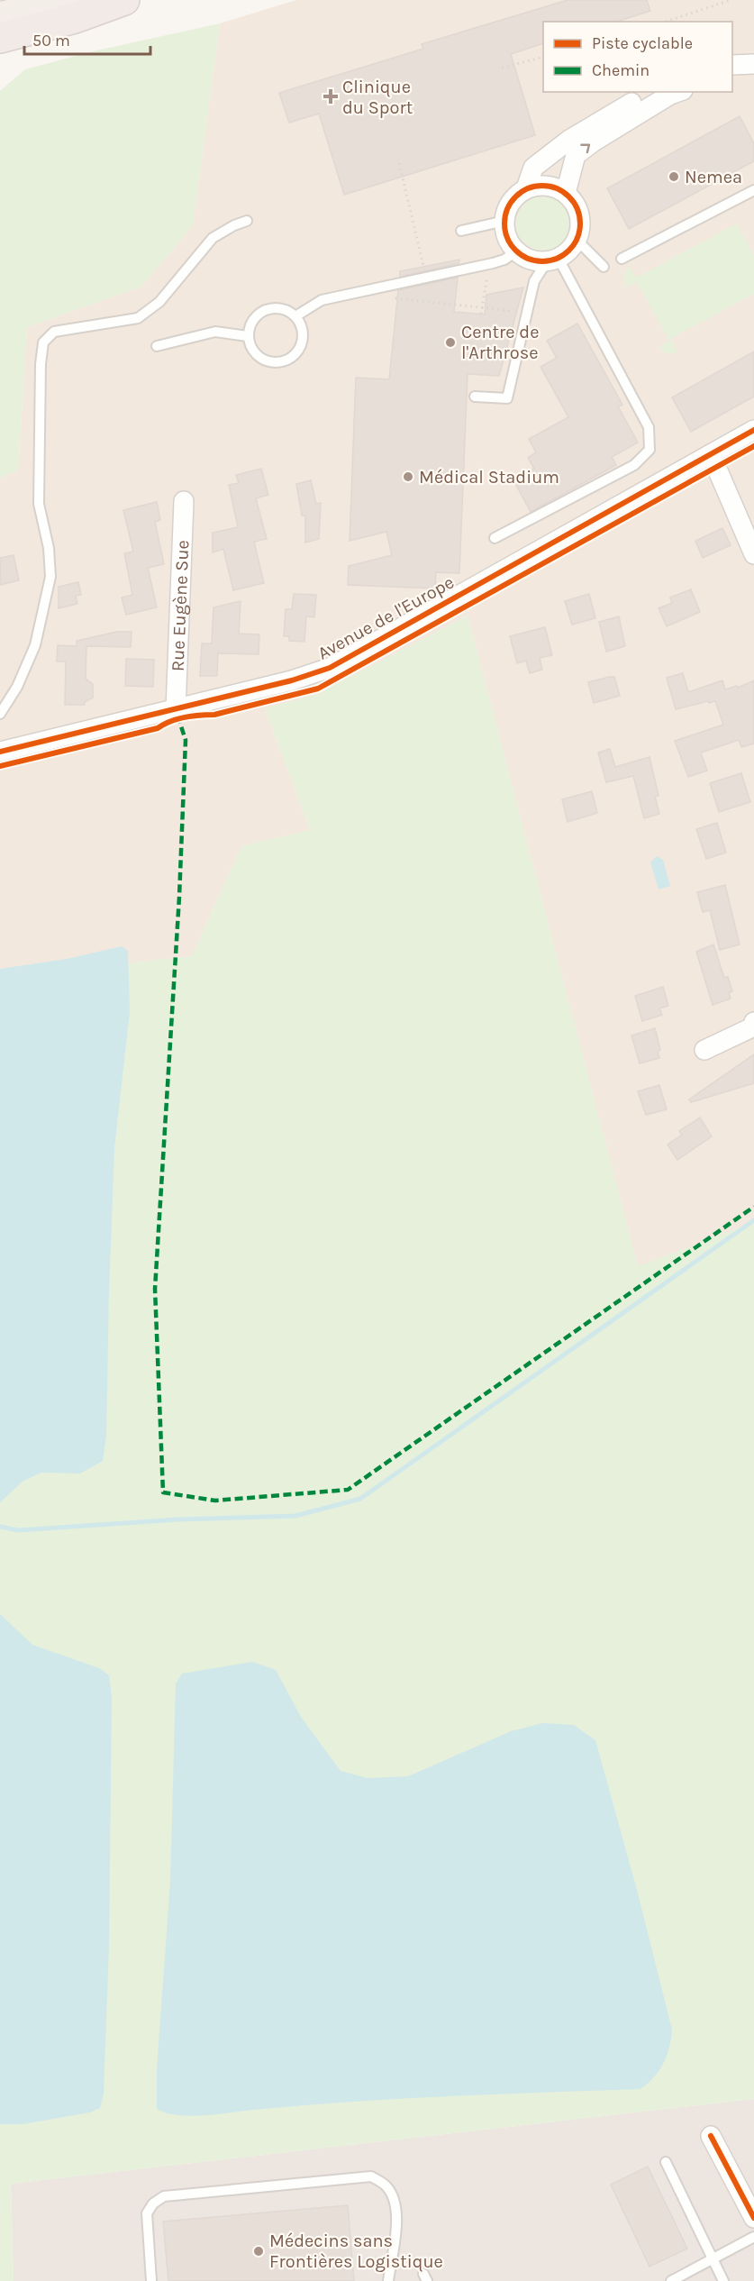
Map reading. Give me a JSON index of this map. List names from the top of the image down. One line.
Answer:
{"streets":{"street":["Rue Eugène Sue","Avenue de l'Europe"]},"crossings":[["Rue Eugène Sue","Avenue de l'Europe"]],"places":{"health":["Clinique du Sport"],"other":["Nemea","Centre de l'Arthrose","Médical Stadium","Médecins sans Frontières Logistique"]},"legend":["Piste cyclable","Chemin"],"scale_bar":"50 m"}
